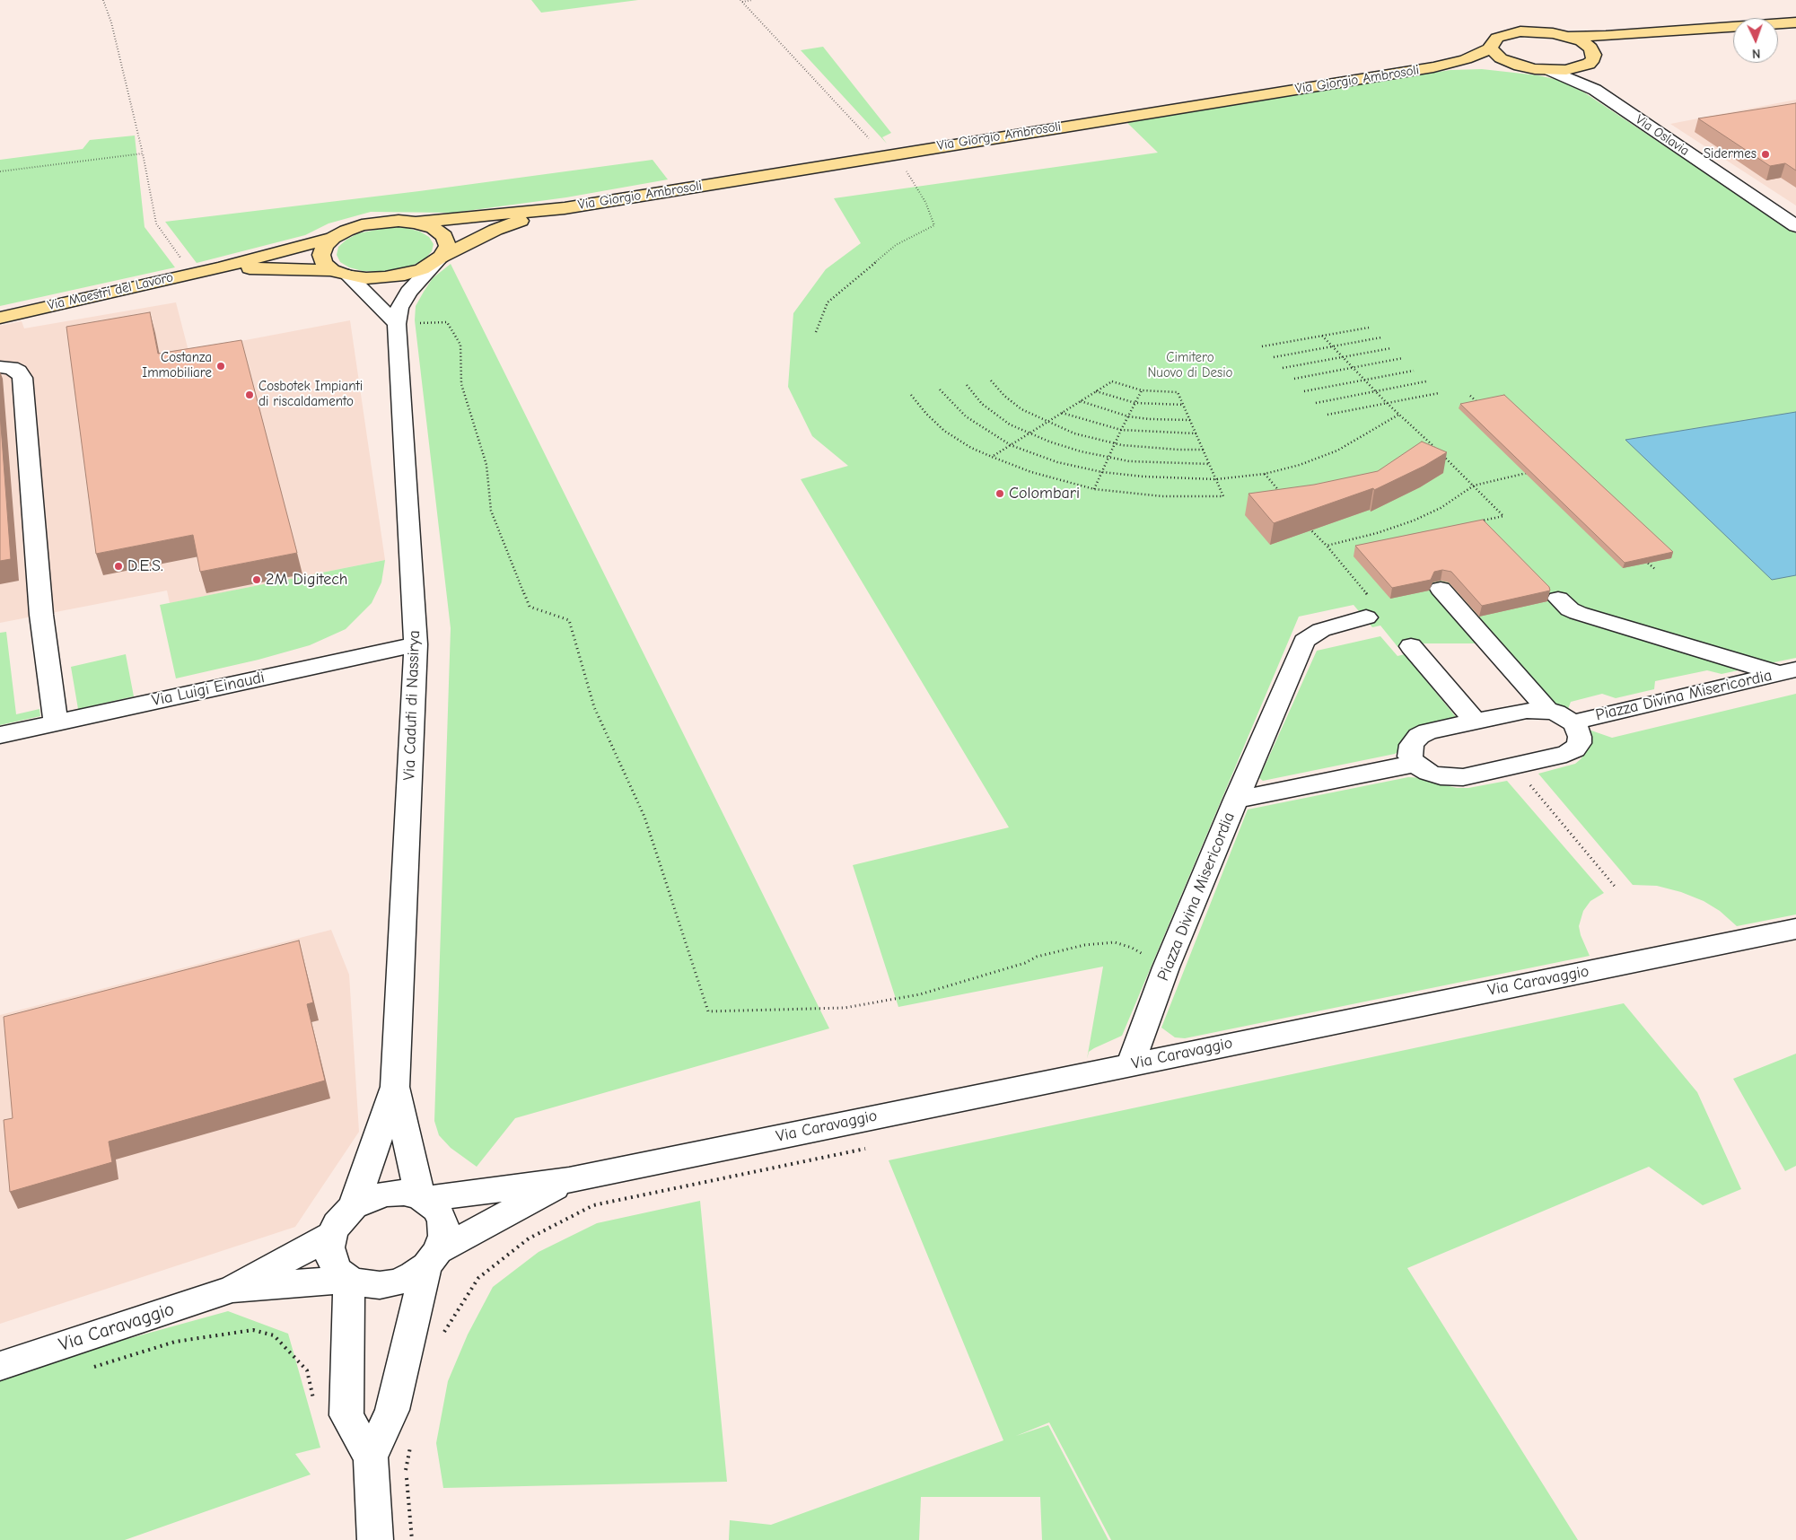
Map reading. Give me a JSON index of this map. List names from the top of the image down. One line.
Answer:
{"streets":{"main road":["Via Giorgio Ambrosoli","Via Maestri del Lavoro"],"street":["Via Oslavia","Via Luigi Einaudi","Piazza Divina Misericordia","Via Caduti di Nassirya","Via Caravaggio"]},"crossings":[["Via Giorgio Ambrosoli","Via Maestri del Lavoro"],["Via Giorgio Ambrosoli","Via Caduti di Nassirya"],["Via Luigi Einaudi","Via Caduti di Nassirya"],["Piazza Divina Misericordia","Via Caravaggio"],["Via Caduti di Nassirya","Via Caravaggio"]],"parks":["Cimitero Nuovo di Desio"],"places":["Sidermes","Costanza Immobiliare","Cosbotek Impianti di riscaldamento","Colombari","D.E.S.","2M Digitech"],"north":"bottom"}
